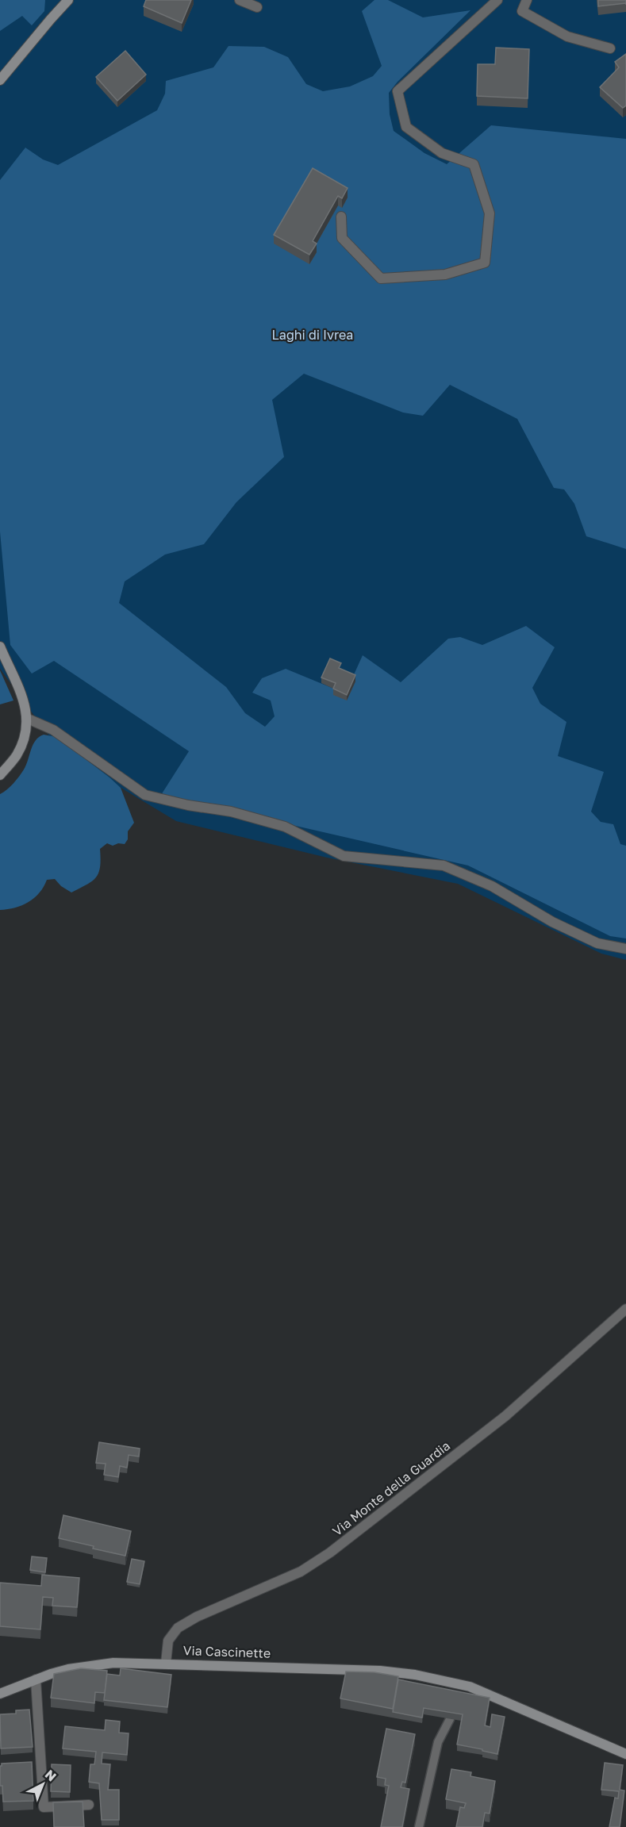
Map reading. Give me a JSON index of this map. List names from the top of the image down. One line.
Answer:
{"streets":{"street":["Via Monte della Guardia","Via Cascinette"]},"crossings":[["Via Monte della Guardia","Via Cascinette"]],"parks":["Laghi di Ivrea"],"north":"top right"}
